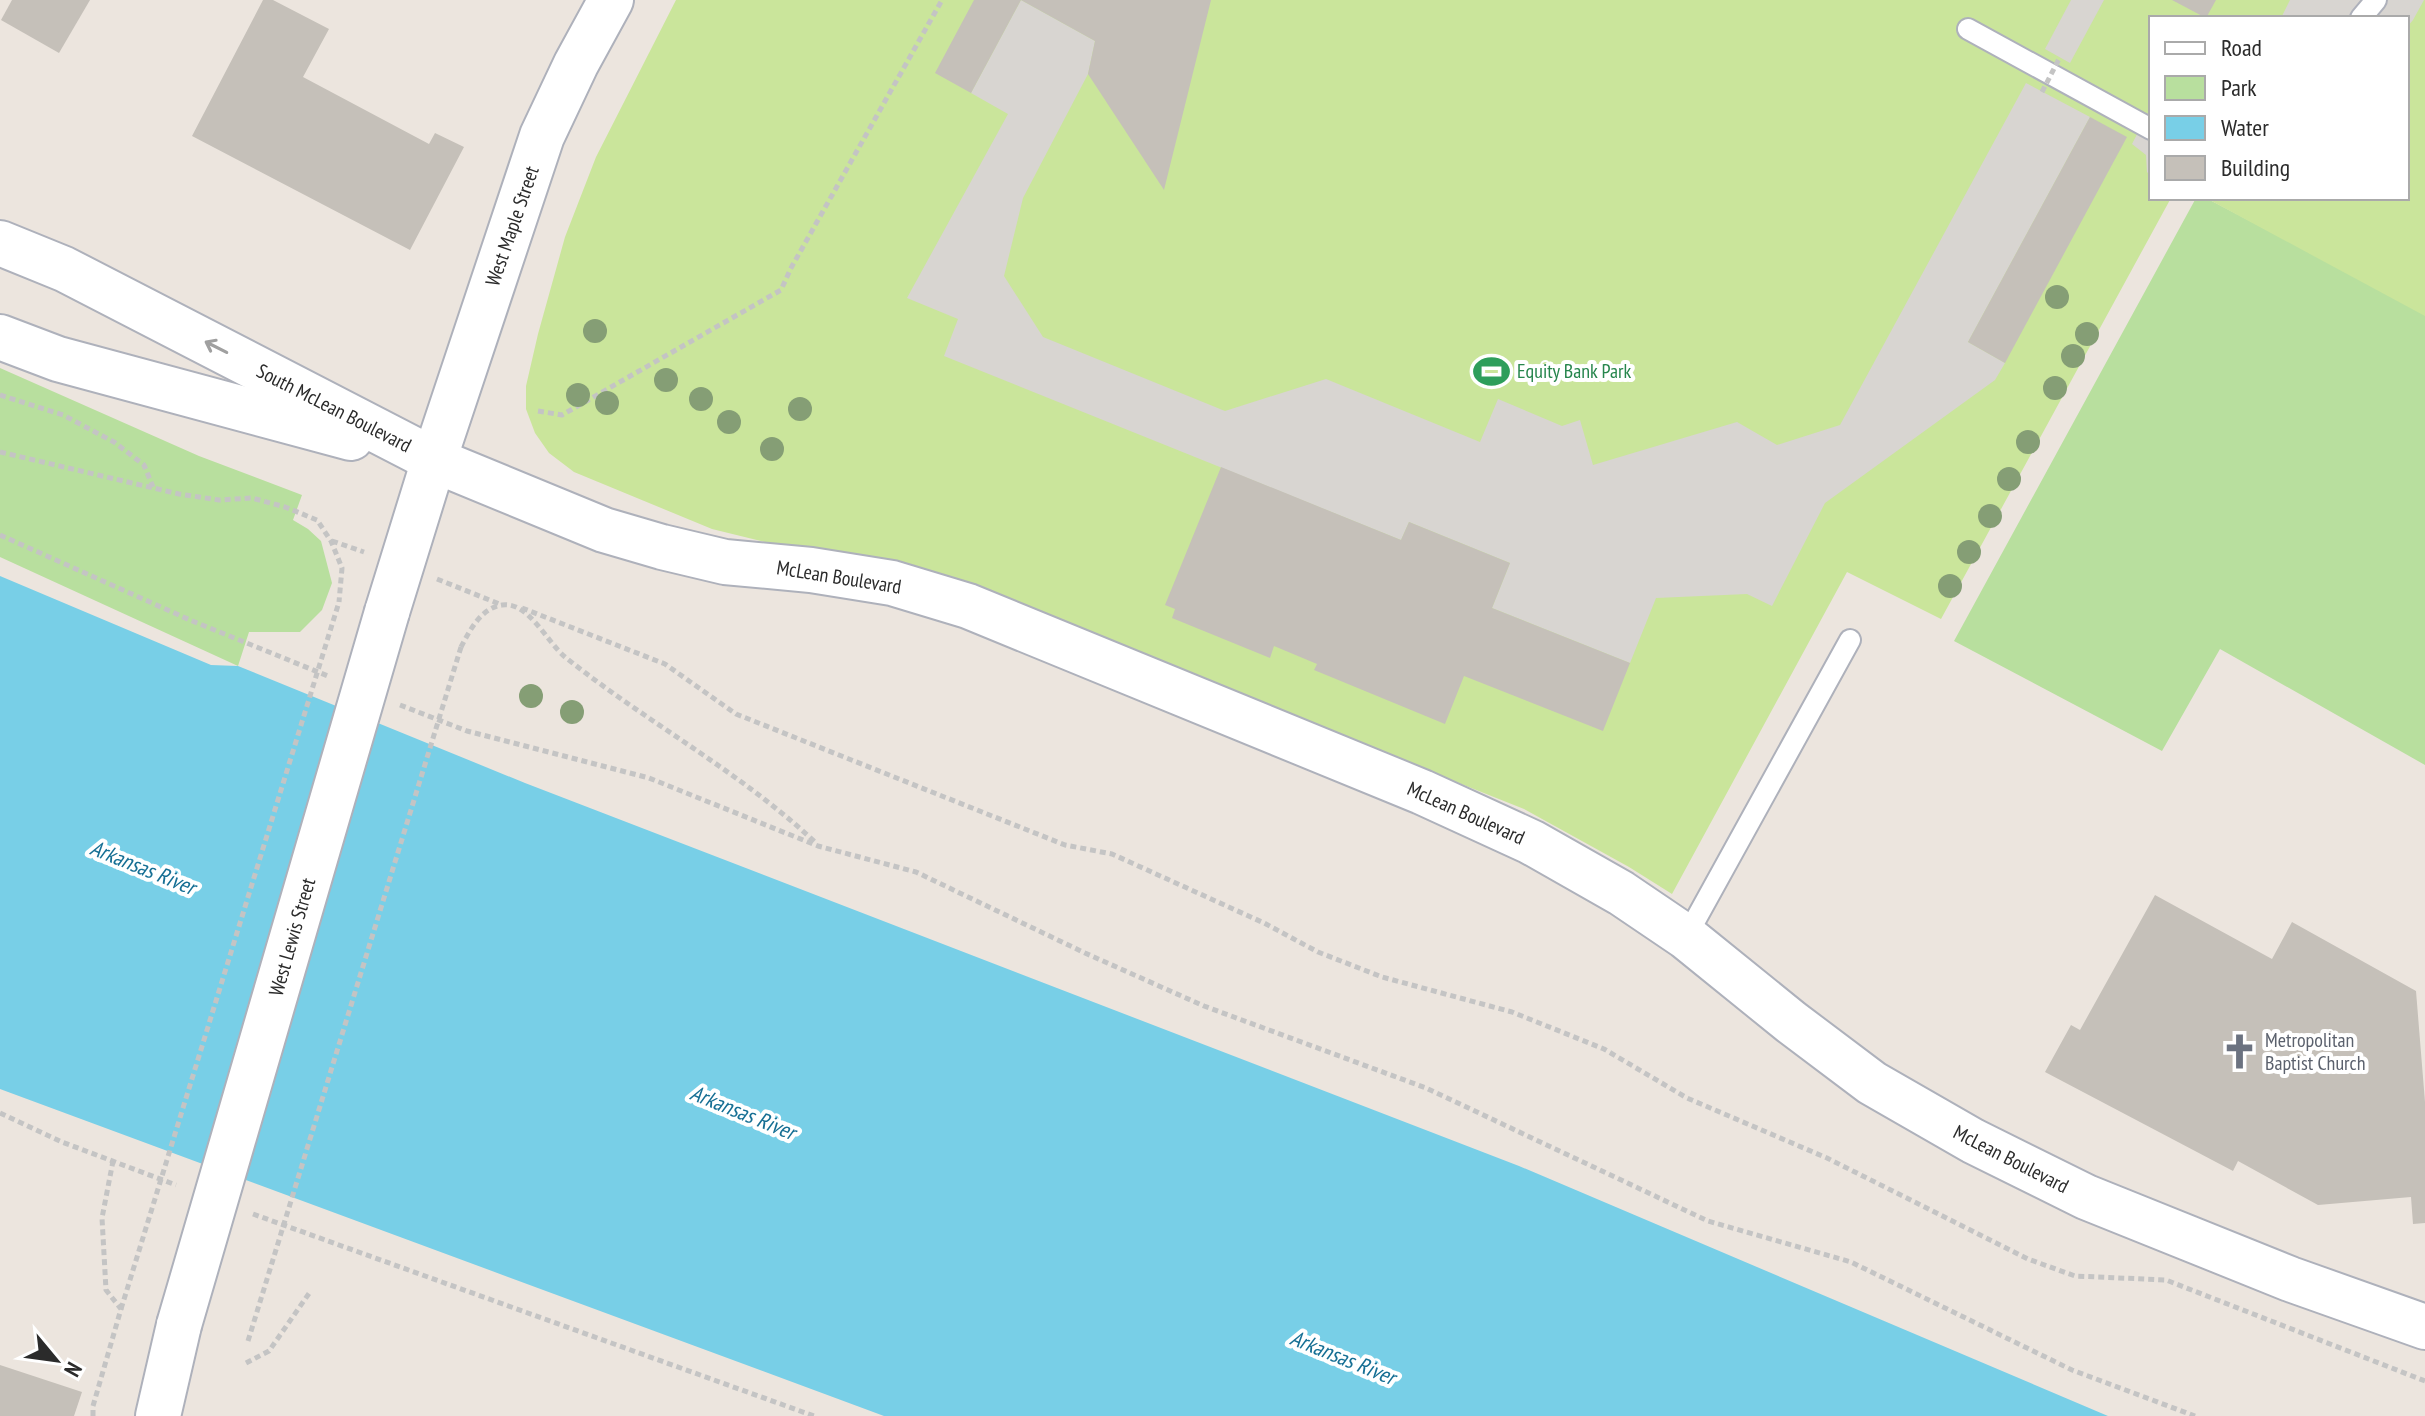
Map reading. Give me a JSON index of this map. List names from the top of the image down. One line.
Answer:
{"streets":{"main road":["West Maple Street","South McLean Boulevard","McLean Boulevard","West Lewis Street"]},"crossings":[["West Maple Street","South McLean Boulevard"],["West Maple Street","McLean Boulevard"],["West Maple Street","West Lewis Street"],["South McLean Boulevard","McLean Boulevard"],["South McLean Boulevard","West Lewis Street"],["McLean Boulevard","West Lewis Street"]],"water":["Arkansas River"],"places":{"sports":["Equity Bank Park"],"church":["Metropolitan Baptist Church"]},"legend":["Road","Park","Water","Building"],"north":"bottom right"}
